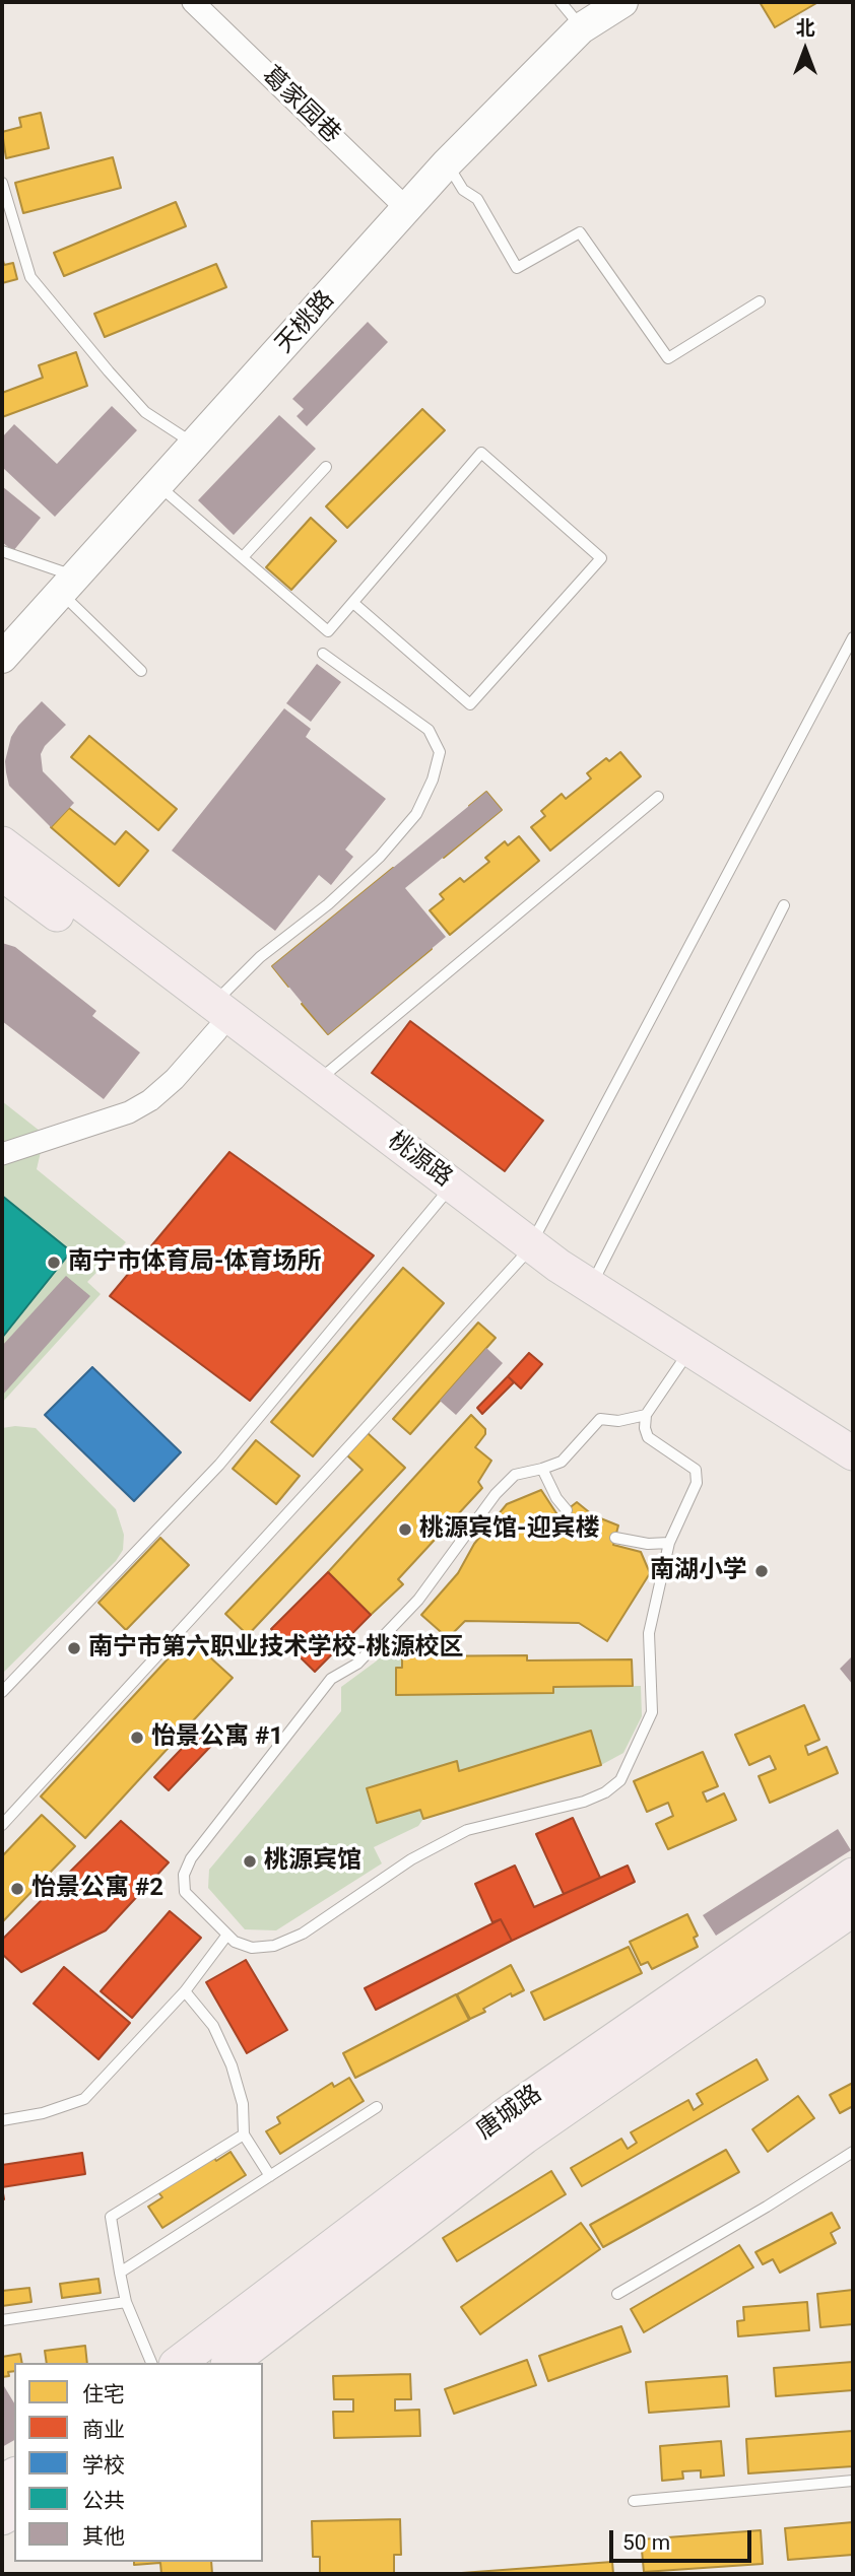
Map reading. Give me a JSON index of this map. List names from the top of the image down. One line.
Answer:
{"streets":{"main road":["天桃路","桃源路","唐城路"],"street":["葛家园巷"]},"crossings":[["葛家园巷","天桃路"]],"places":["南宁市体育局-体育场所","桃源宾馆-迎宾楼","南湖小学","南宁市第六职业技术学校-桃源校区","怡景公寓 #1","桃源宾馆","怡景公寓 #2"],"legend":["住宅","商业","学校","公共","其他"],"scale_bar":"50 m","north":"top"}
